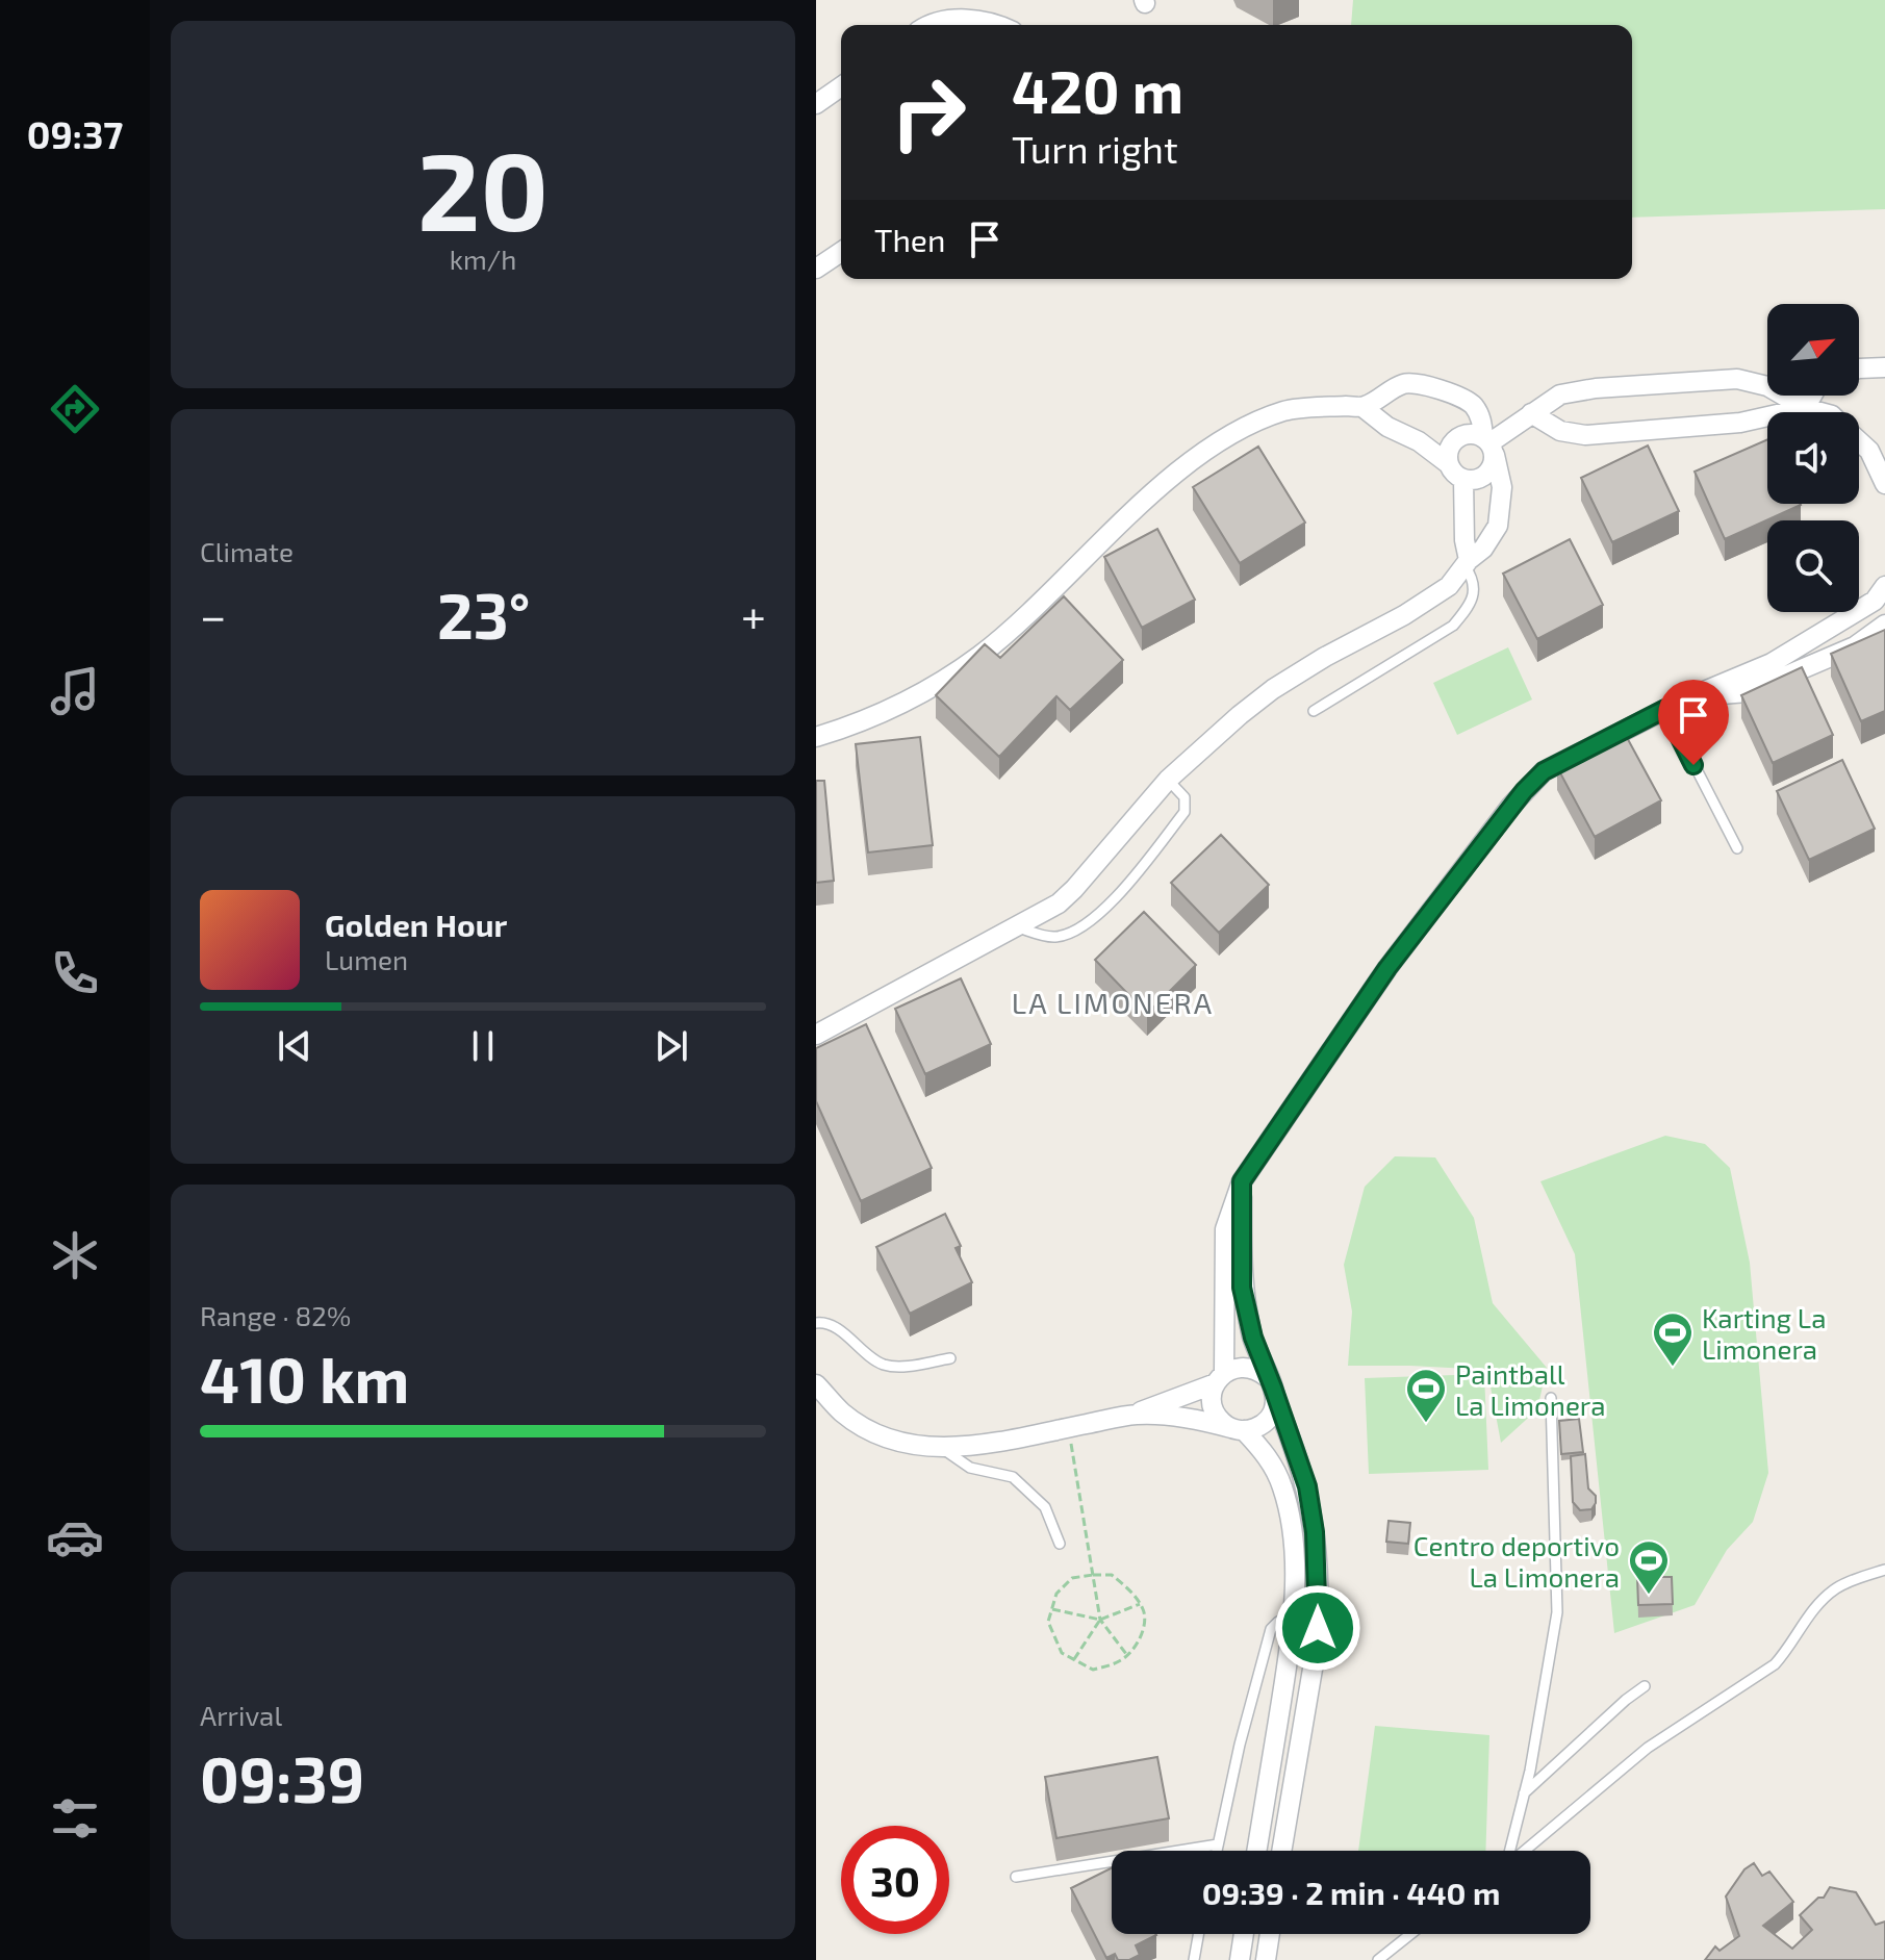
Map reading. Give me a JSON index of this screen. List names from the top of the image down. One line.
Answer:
{"districts":["LA LIMONERA"],"places":{"sports":["Karting La Limonera","Paintball La Limonera","Centro deportivo La Limonera"]},"north":"top right","page":{"tabs":"09:37","tile":[["20","km/h"],"Climate",["Range · 82%","410 km"],["Arrival","09:39"]],"turn":["420 m","Turn right"],"then":"Then","heat":["−","23°","+"],"song":["Golden Hour","Lumen"],"limit":"30","trip":"09:39 · 2 min · 440 m"}}
